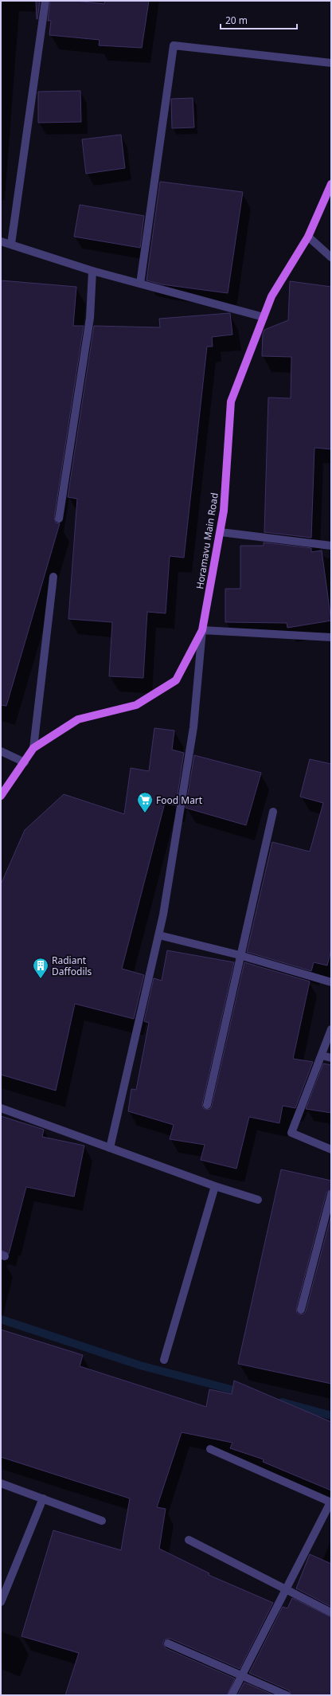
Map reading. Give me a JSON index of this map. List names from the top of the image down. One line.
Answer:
{"streets":{"main road":["Horamavu Main Road"]},"places":{"supermarket":["Food Mart"],"building":["Radiant Daffodils"]},"scale_bar":"20 m"}
